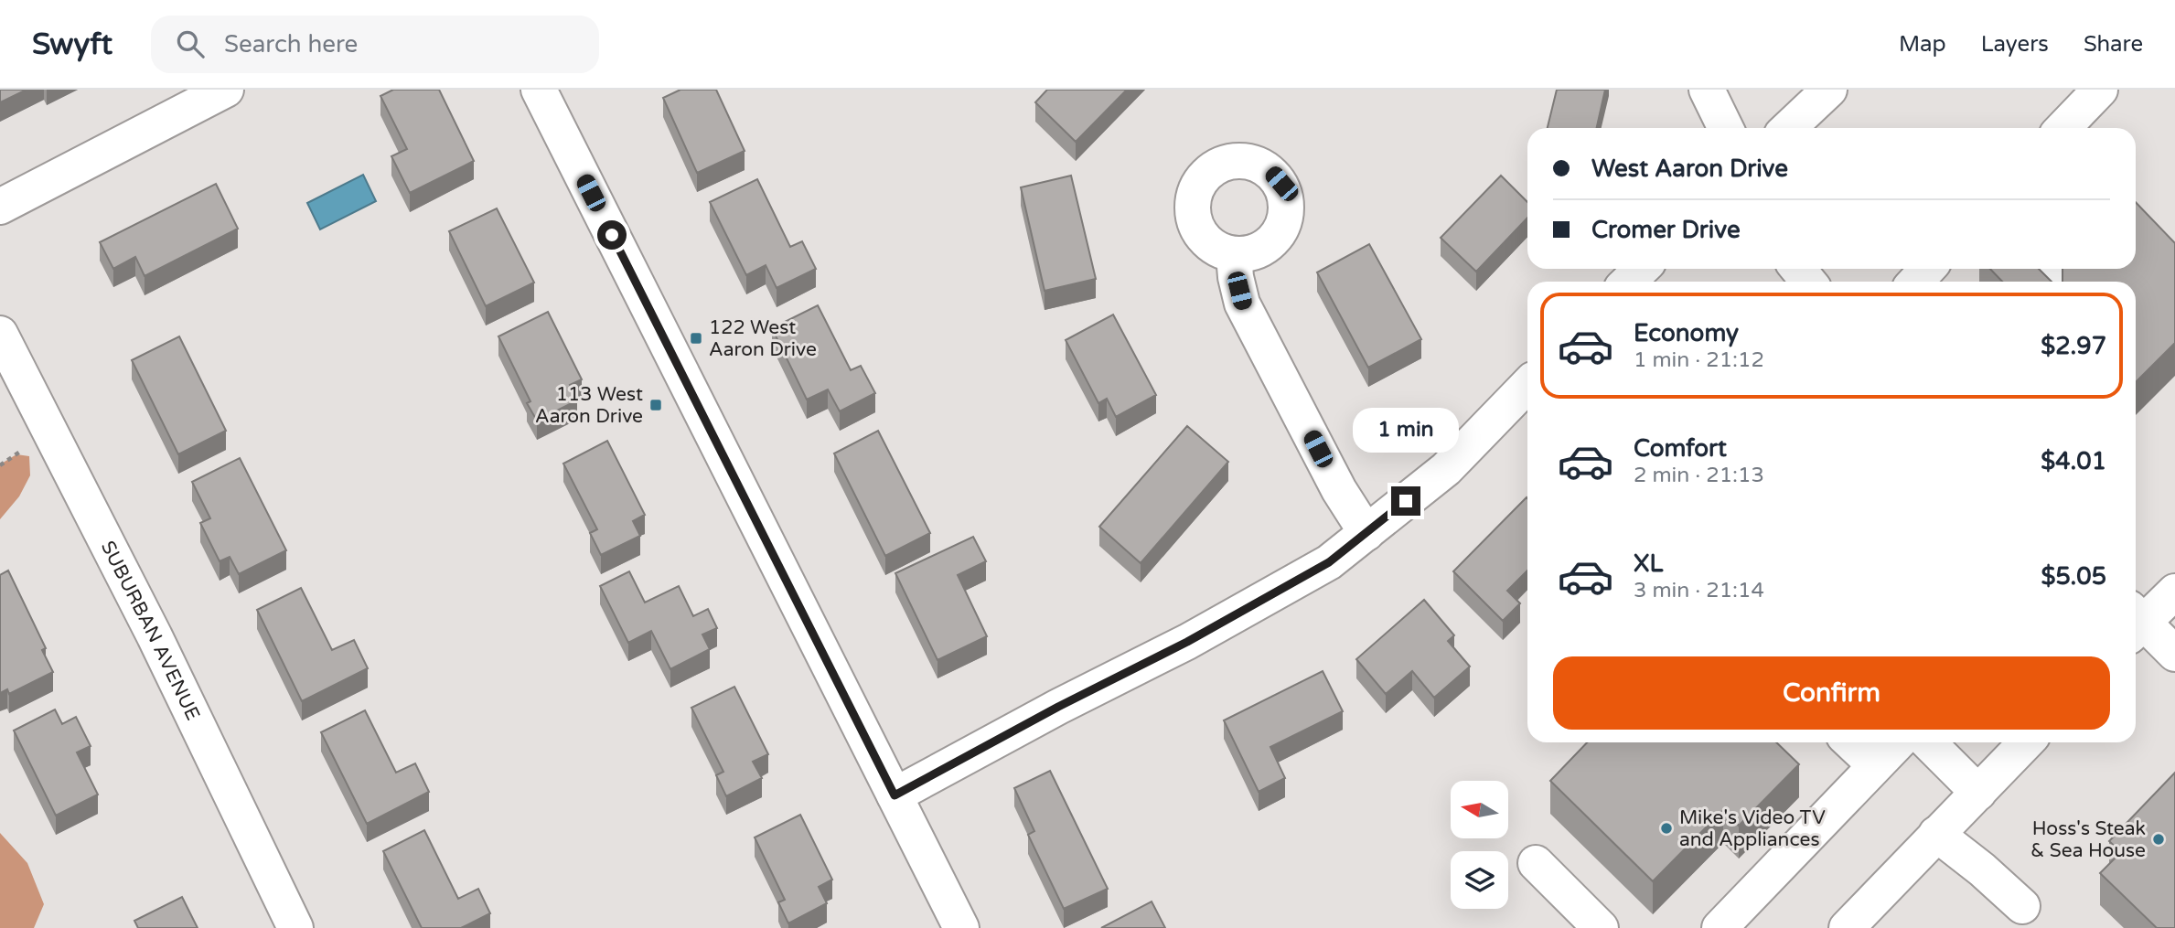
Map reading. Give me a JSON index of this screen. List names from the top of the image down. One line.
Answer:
{"streets":{"street":["SUBURBAN AVENUE"]},"places":{"transit":["122 West Aaron Drive","113 West Aaron Drive"],"other":["Mike's Video TV and Appliances","Hoss's Steak & Sea House"]},"north":"left","page":{"header":"Swyft","search":"Search here","nav":["Map","Layers","Share"],"banner":["West Aaron Drive","Cromer Drive"],"list":[{"name":"Economy","note":"1 min · 21:12","value":"$2.97"},{"name":"Comfort","note":"2 min · 21:13","value":"$4.01"},{"name":"XL","note":"3 min · 21:14","value":"$5.05"}],"bubble":"1 min","buttons":"Confirm"}}
